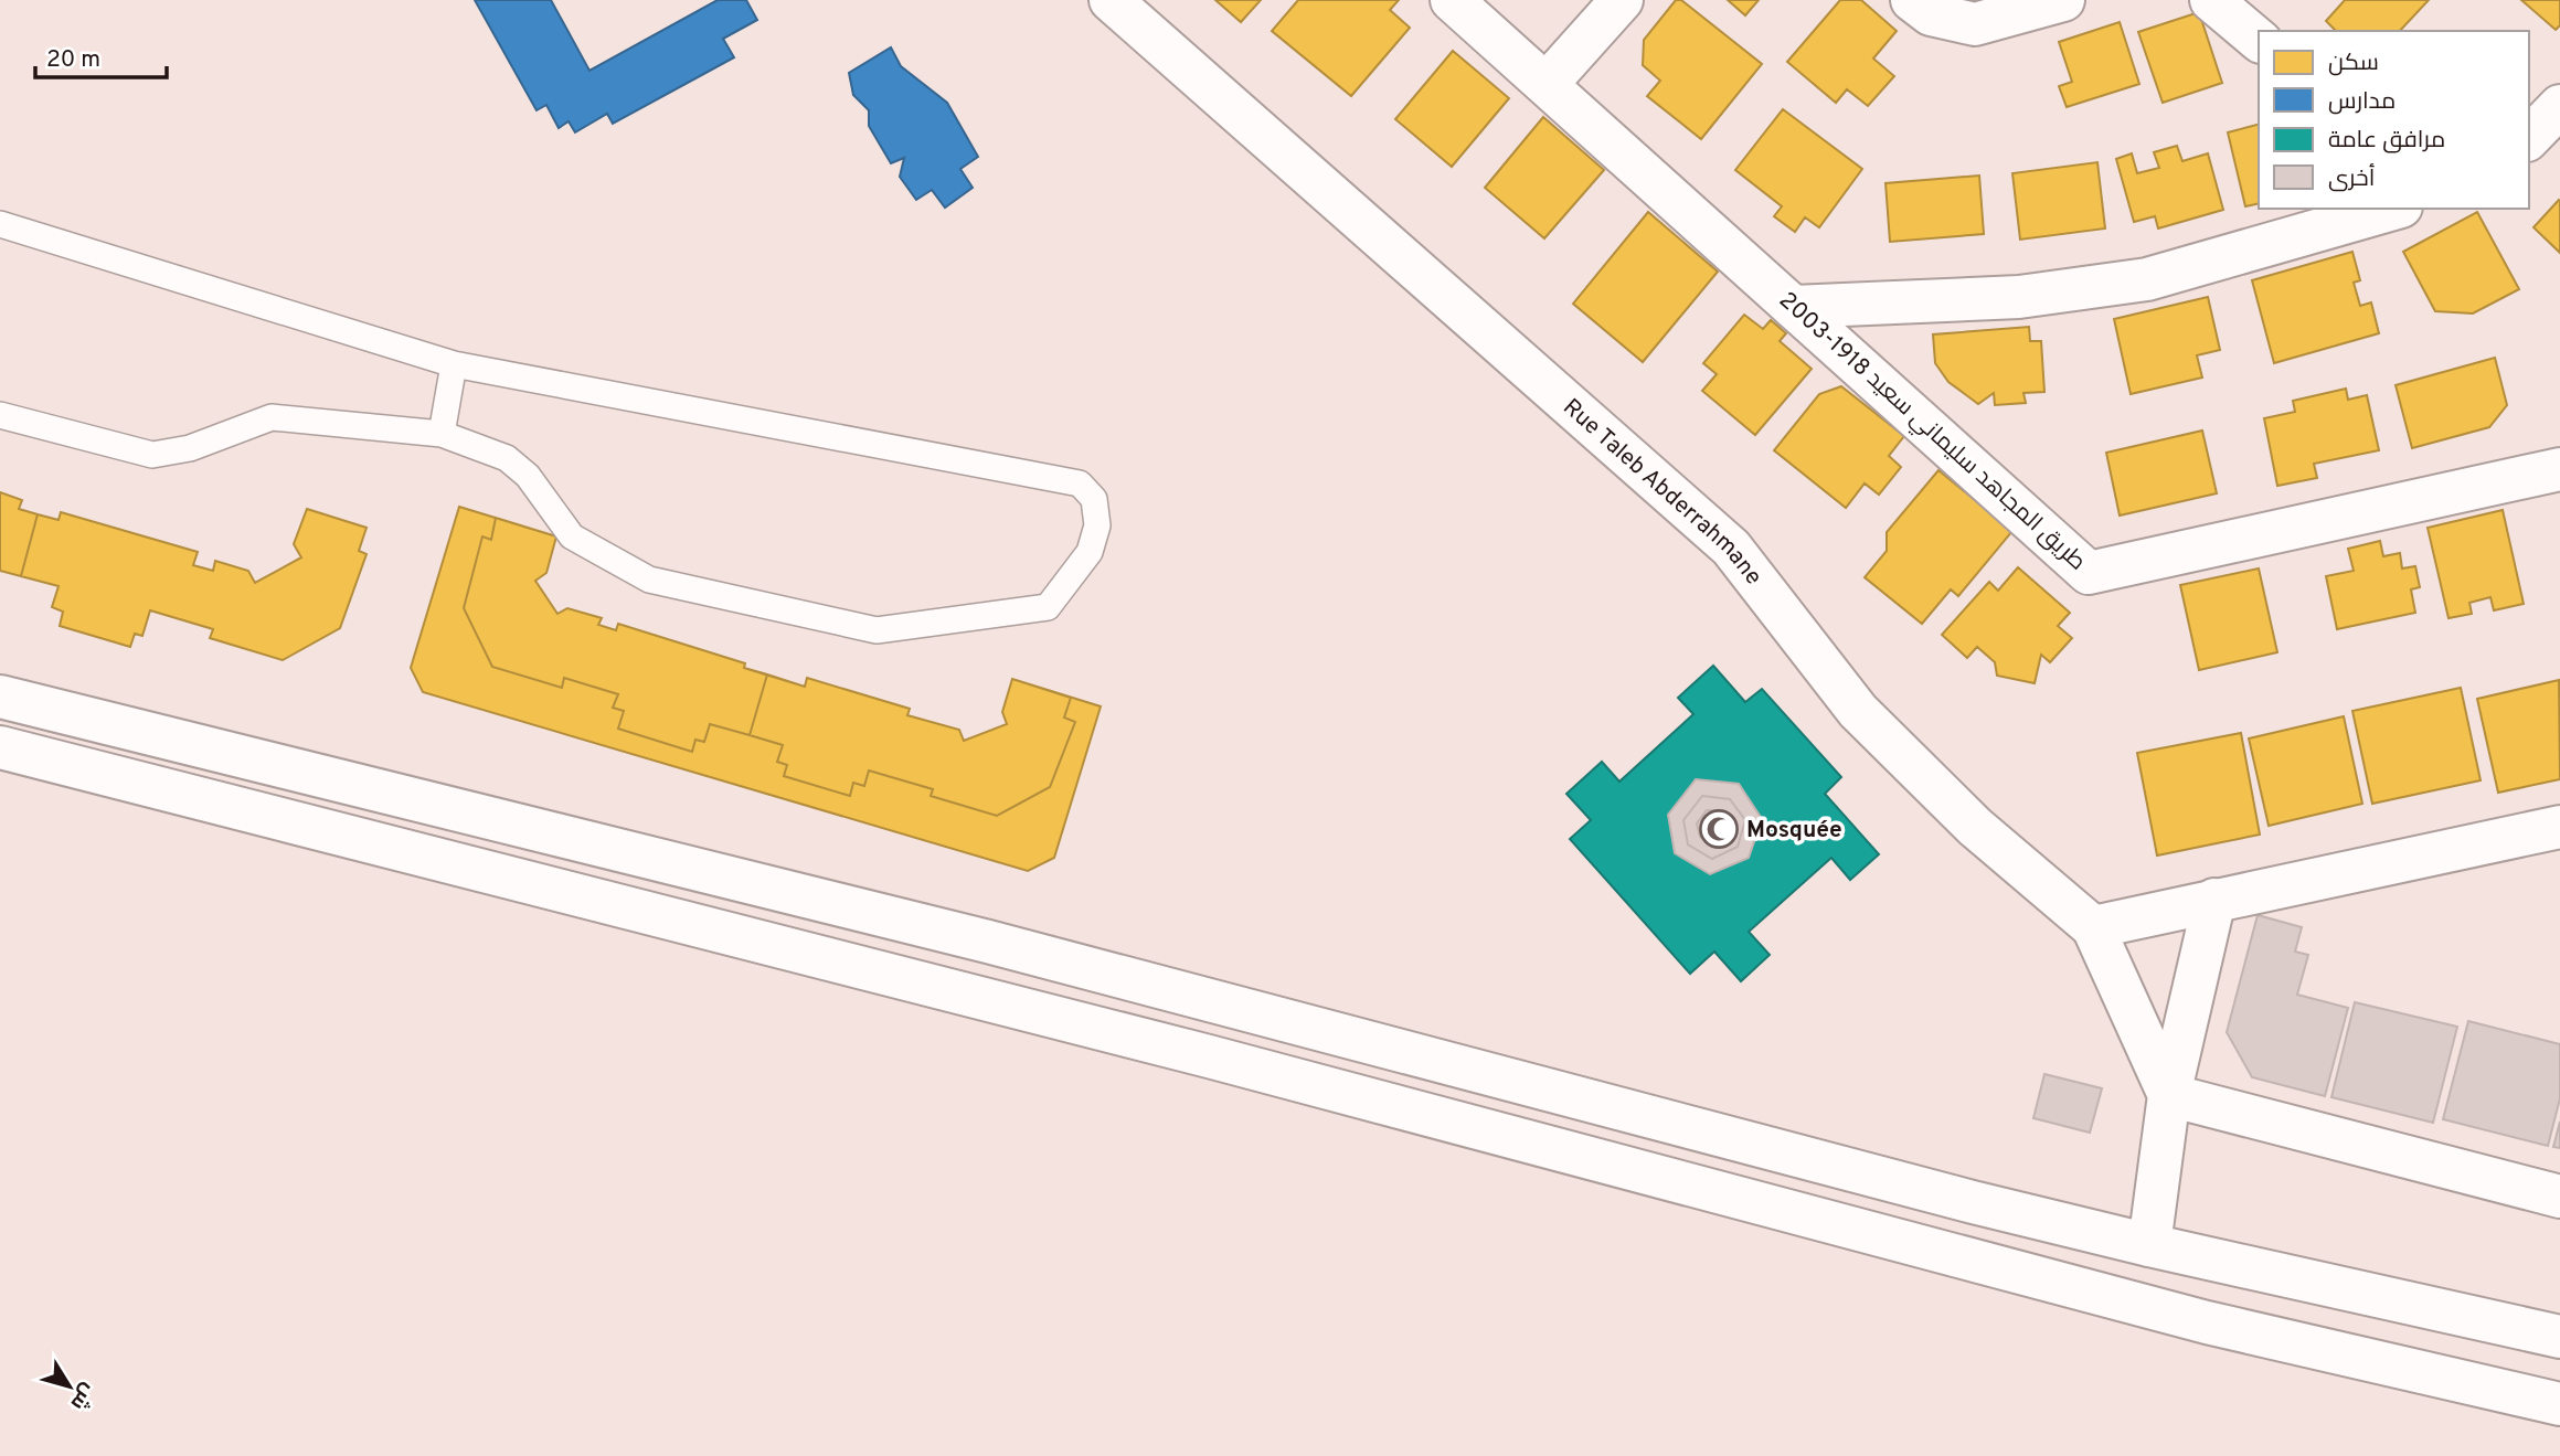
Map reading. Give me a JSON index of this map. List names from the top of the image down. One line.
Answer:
{"streets":{"main road":["طريق المجاهد سليماني سعيد 1918-2003","Rue Taleb Abderrahmane"]},"places":{"mosque":["Mosquée"]},"legend":["سكن","مدارس","مرافق عامة","أخرى"],"scale_bar":"20 m","north":"bottom right"}
